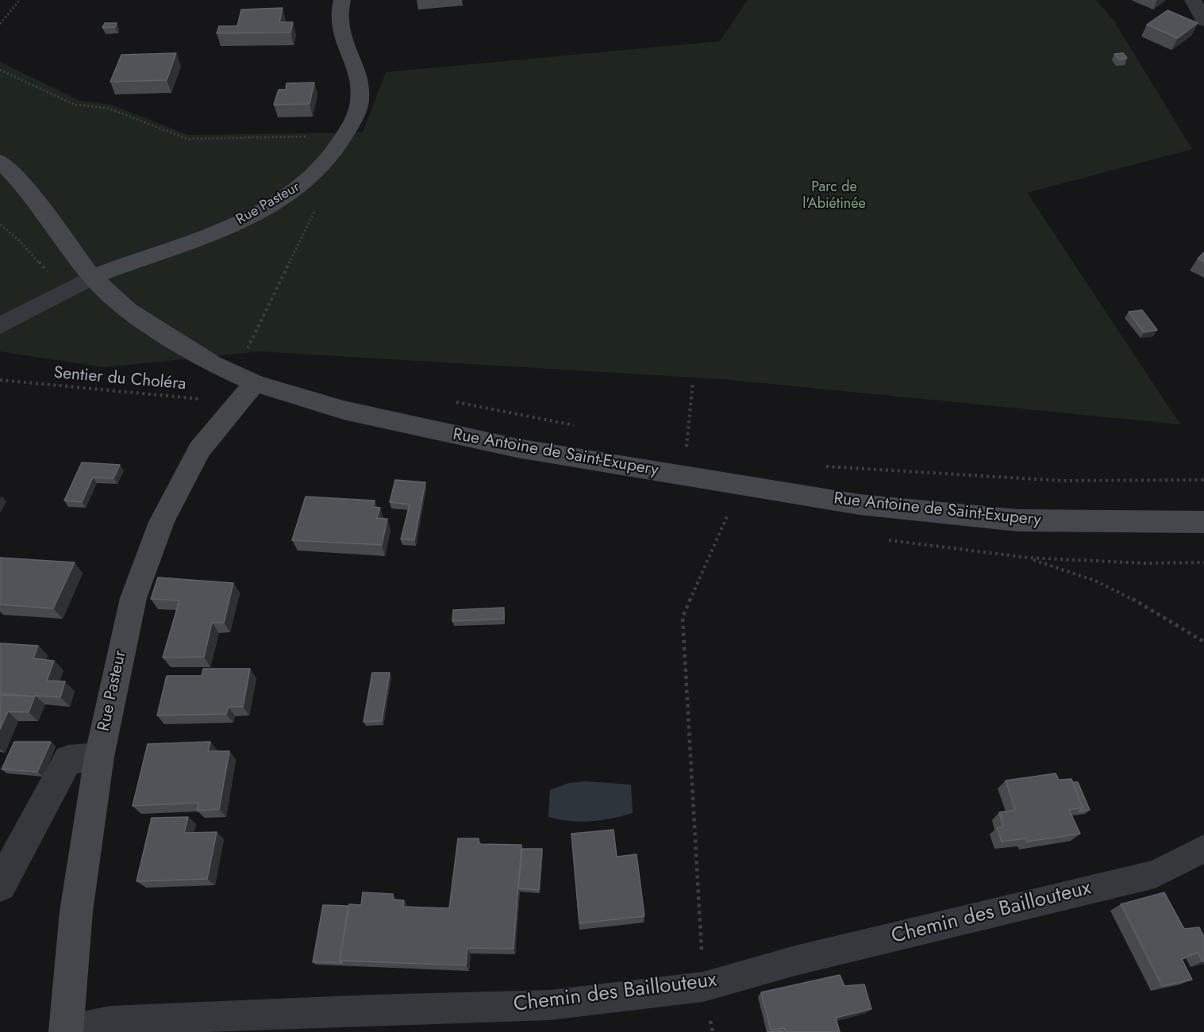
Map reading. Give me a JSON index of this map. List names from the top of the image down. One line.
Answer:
{"streets":{"main road":["Rue Pasteur","Rue Antoine de Saint-Exupery"],"lane":["Chemin des Baillouteux"],"path":["Sentier du Choléra"]},"crossings":[["Rue Pasteur","Sentier du Choléra"],["Rue Pasteur","Rue Antoine de Saint-Exupery"],["Rue Pasteur","Chemin des Baillouteux"],["Sentier du Choléra","Rue Antoine de Saint-Exupery"]],"parks":["Parc de l'Abiétinée"]}
